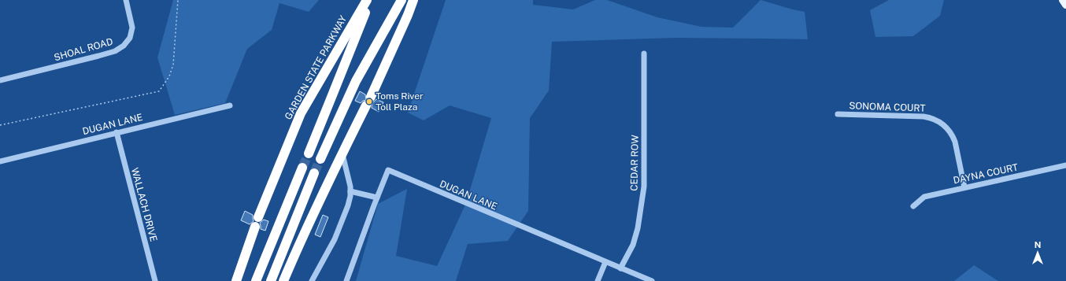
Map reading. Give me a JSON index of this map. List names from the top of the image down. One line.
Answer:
{"streets":{"highway":["GARDEN STATE PARKWAY"],"street":["SHOAL ROAD","SONOMA COURT","DUGAN LANE","CEDAR ROW","DAYNA COURT","WALLACH DRIVE"]},"crossings":[["SONOMA COURT","DAYNA COURT"],["DUGAN LANE","CEDAR ROW"],["DUGAN LANE","WALLACH DRIVE"]],"places":["Toms River Toll Plaza"],"north":"top"}
